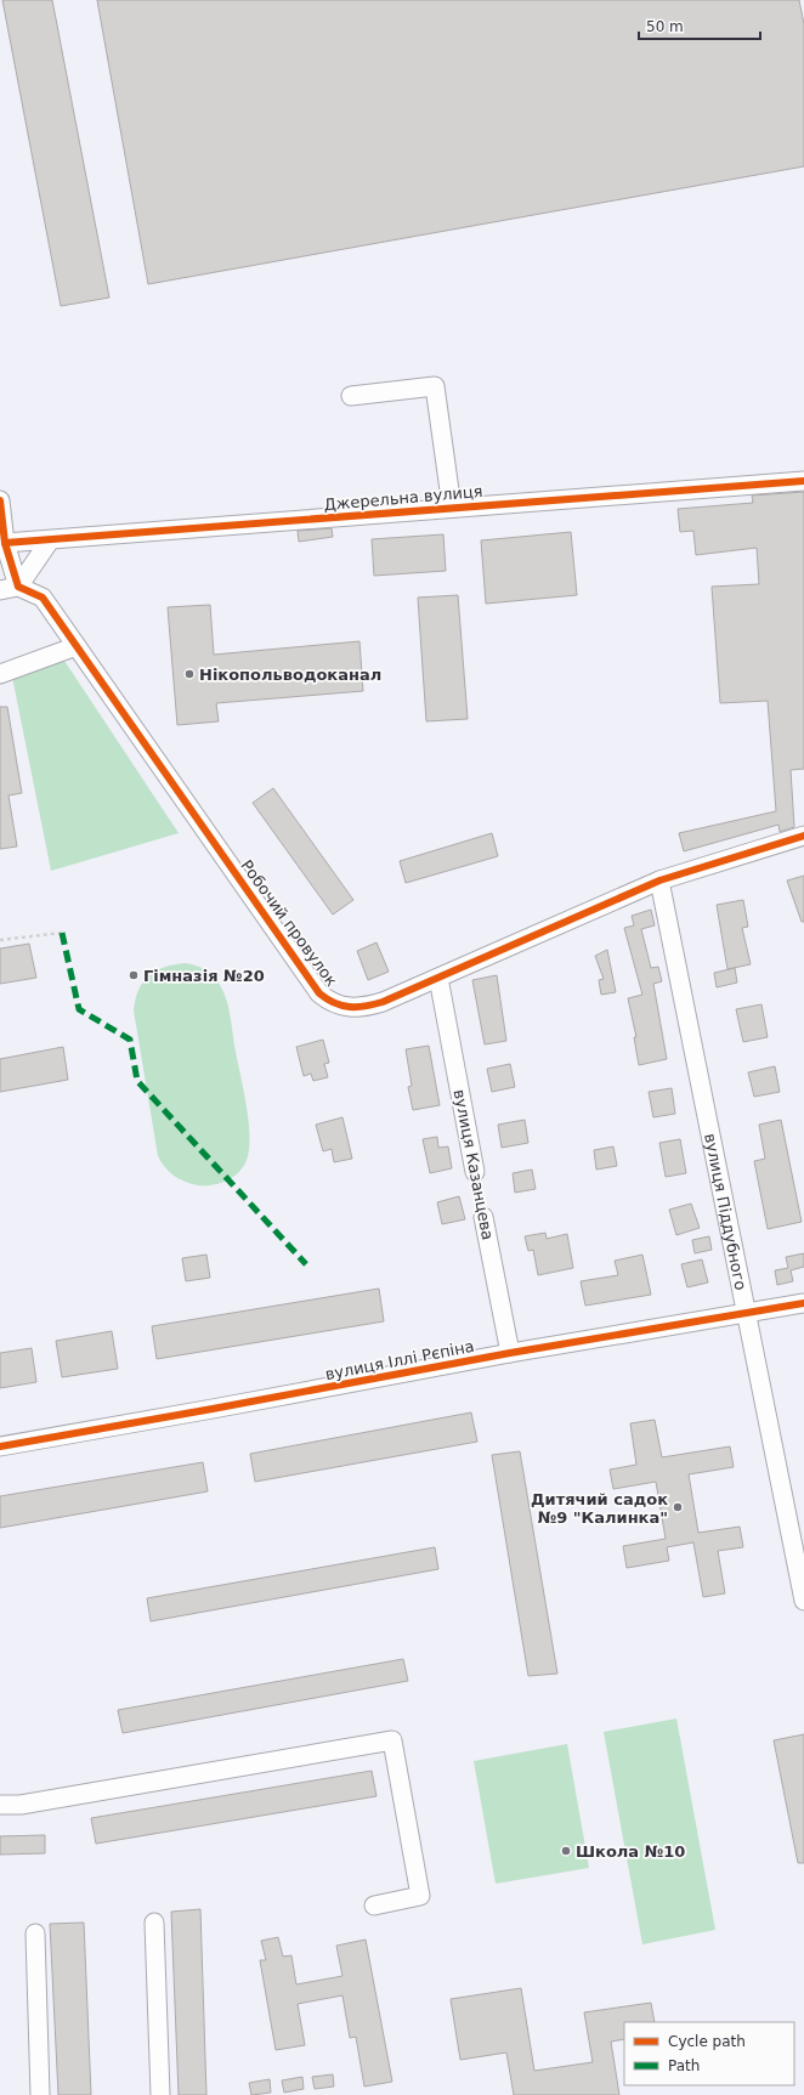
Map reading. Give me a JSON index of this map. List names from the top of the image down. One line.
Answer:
{"streets":{"street":["Джерельна вулиця","Робочий провулок","вулиця Казанцева","вулиця Піддубного","вулиця Іллі Рєпіна"]},"crossings":[["Робочий провулок","вулиця Казанцева"],["Робочий провулок","вулиця Піддубного"],["вулиця Казанцева","вулиця Іллі Рєпіна"],["вулиця Піддубного","вулиця Іллі Рєпіна"]],"places":["Нікопольводоканал","Гімназія №20","Дитячий садок №9 \"Калинка\"","Школа №10"],"legend":["Cycle path","Path"],"scale_bar":"50 m"}
